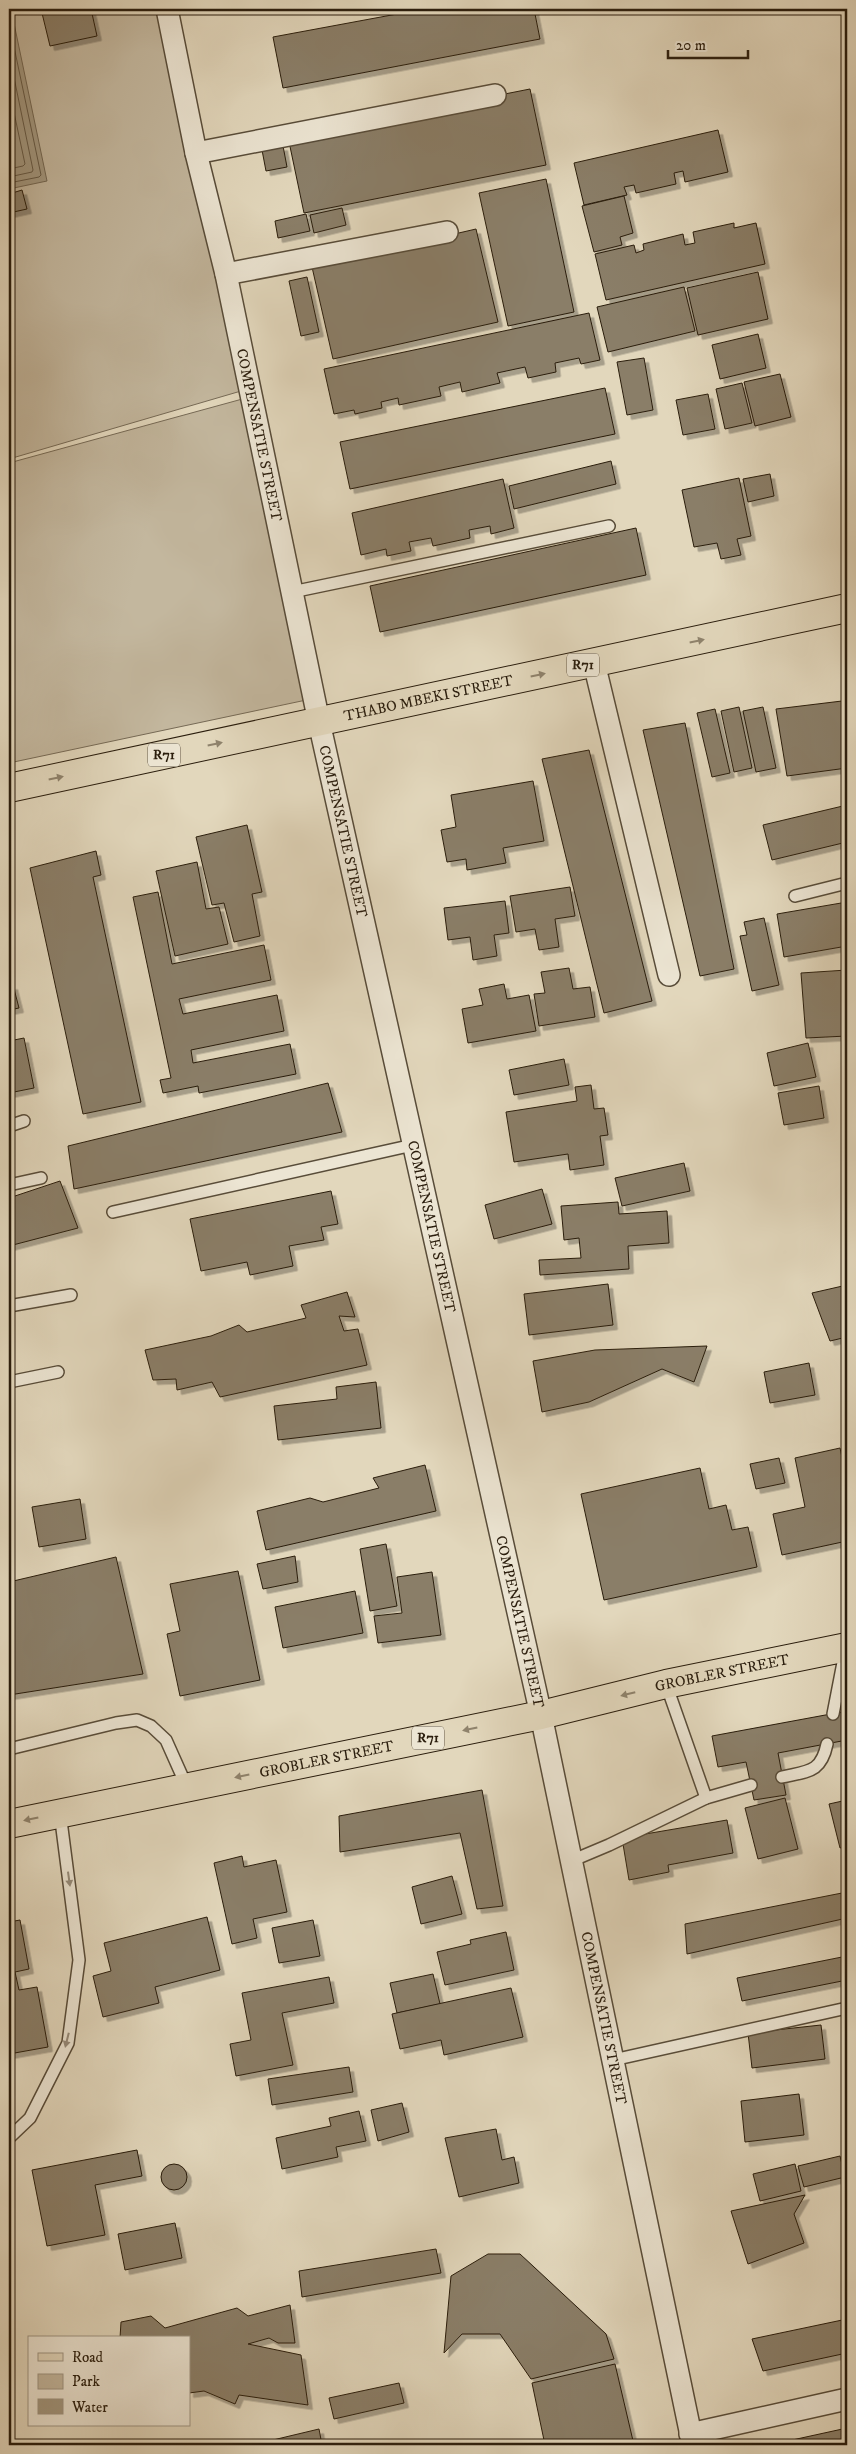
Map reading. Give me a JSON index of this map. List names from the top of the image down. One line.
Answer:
{"streets":{"main road":["R71","THABO MBEKI STREET","GROBLER STREET"],"street":["COMPENSATIE STREET"]},"crossings":[["COMPENSATIE STREET","THABO MBEKI STREET"],["COMPENSATIE STREET","GROBLER STREET"]],"one_way":["THABO MBEKI STREET","GROBLER STREET"],"legend":["Road","Park","Water"],"scale_bar":"20 m"}
